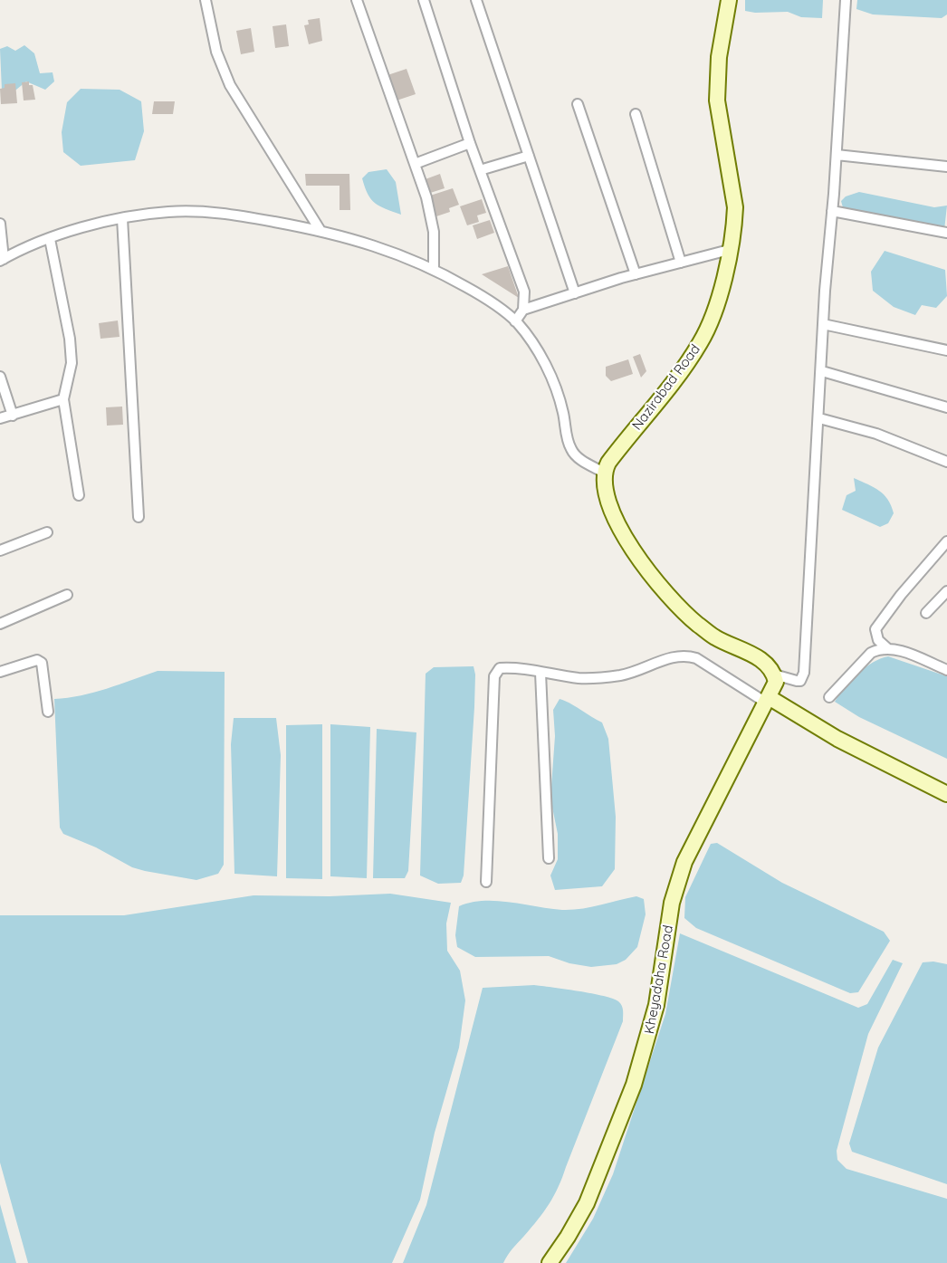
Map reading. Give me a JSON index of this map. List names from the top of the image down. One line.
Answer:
{"streets":{"main road":["Nazirabad Road","Kheyadaha Road"]}}
